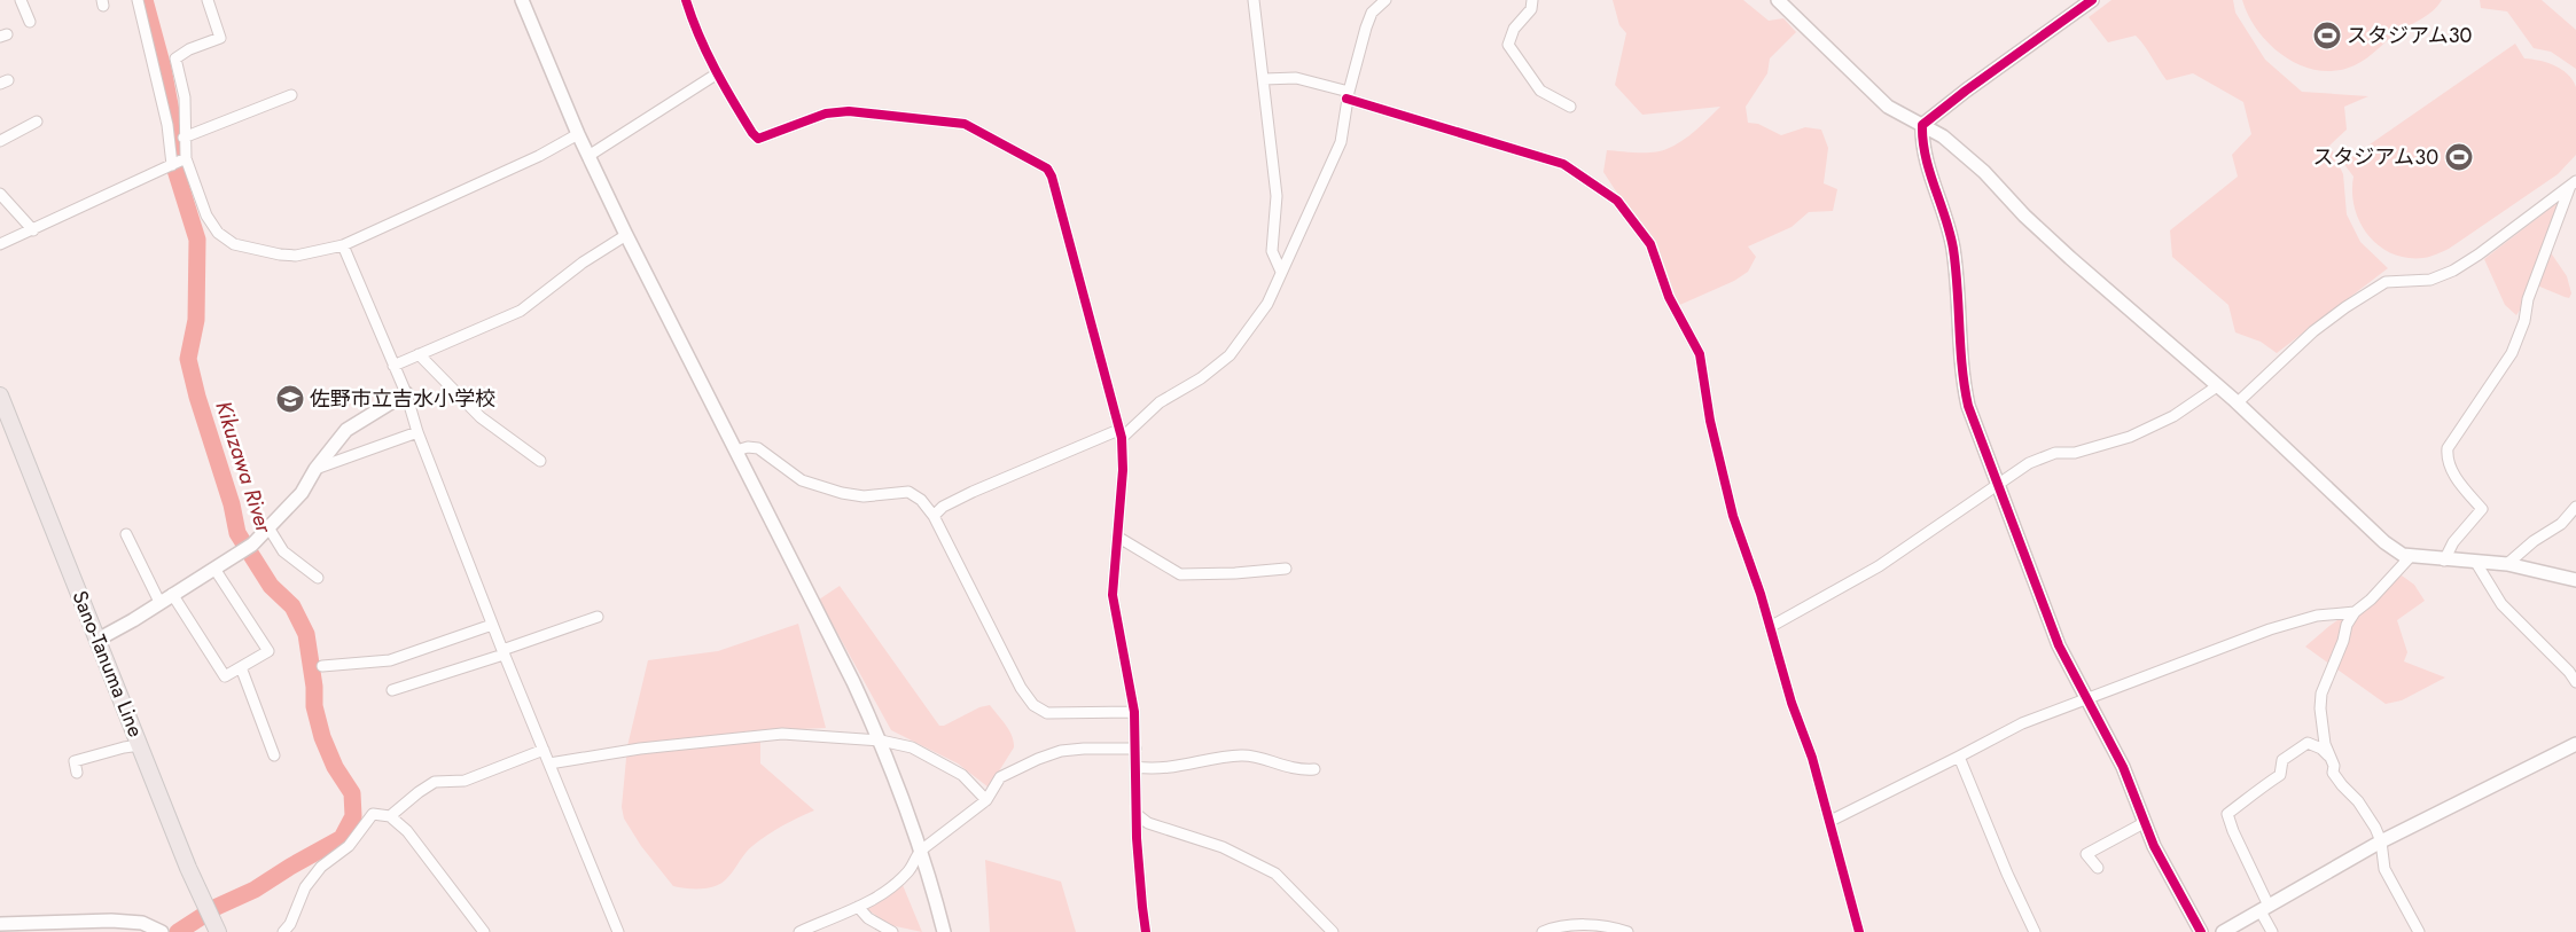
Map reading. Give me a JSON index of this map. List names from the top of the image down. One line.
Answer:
{"streets":{"main road":["Sano-Tanuma Line"]},"water":["Kikuzawa River"],"places":{"sports":["スタジアム30","スタジアム３０"],"school or university":["佐野市立吉水小学校"]}}
